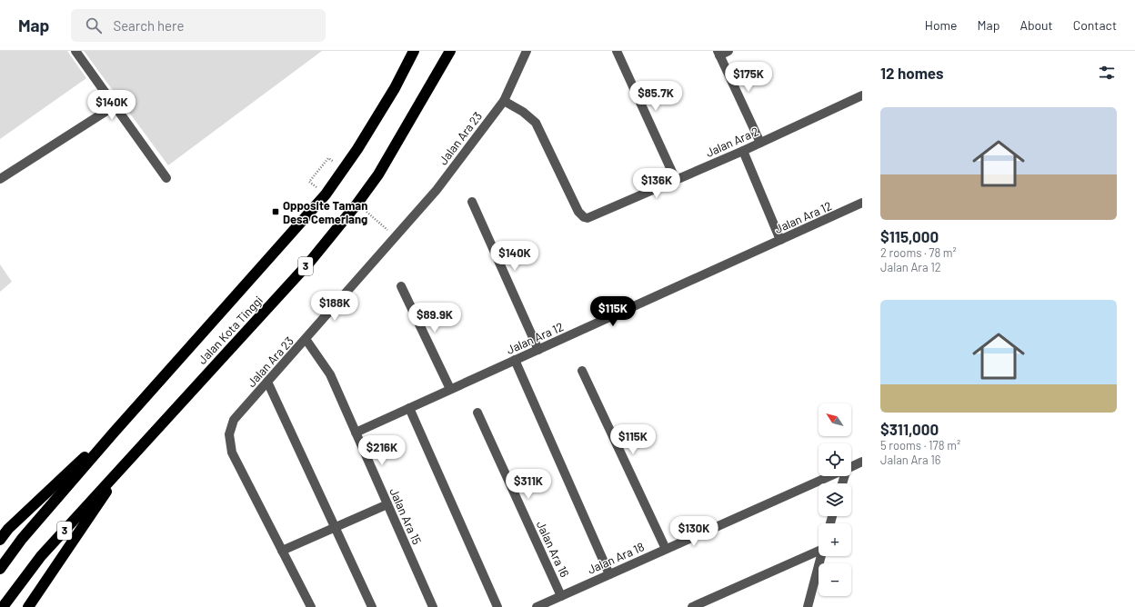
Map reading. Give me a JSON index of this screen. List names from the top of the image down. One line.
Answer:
{"streets":{"highway":["3","Jalan Kota Tinggi"],"street":["Jalan Ara 23","Jalan Ara 2","Jalan Ara 12","Jalan Ara 15","Jalan Ara 16","Jalan Ara 18"]},"crossings":[["Jalan Ara 23","Jalan Ara 2"],["Jalan Ara 23","Jalan Ara 15"],["Jalan Ara 12","Jalan Ara 15"],["Jalan Ara 16","Jalan Ara 18"]],"places":{"transit":["Opposite Taman Desa Cemerlang"]},"north":"top left","page":{"header":"Map","search":"Search here","nav":["Home","Map","About","Contact"],"heading":"12 homes","price":["$175K","$85.7K","$140K","$136K","$140K","$188K","$115K","$89.9K","$115K","$216K","$311K","$130K"],"list":[{"name":"$115,000","note":"2 rooms · 78 m² · Jalan Ara 12"},{"name":"$311,000","note":"5 rooms · 178 m² · Jalan Ara 16"}],"map_buttons":["+","−"]}}
